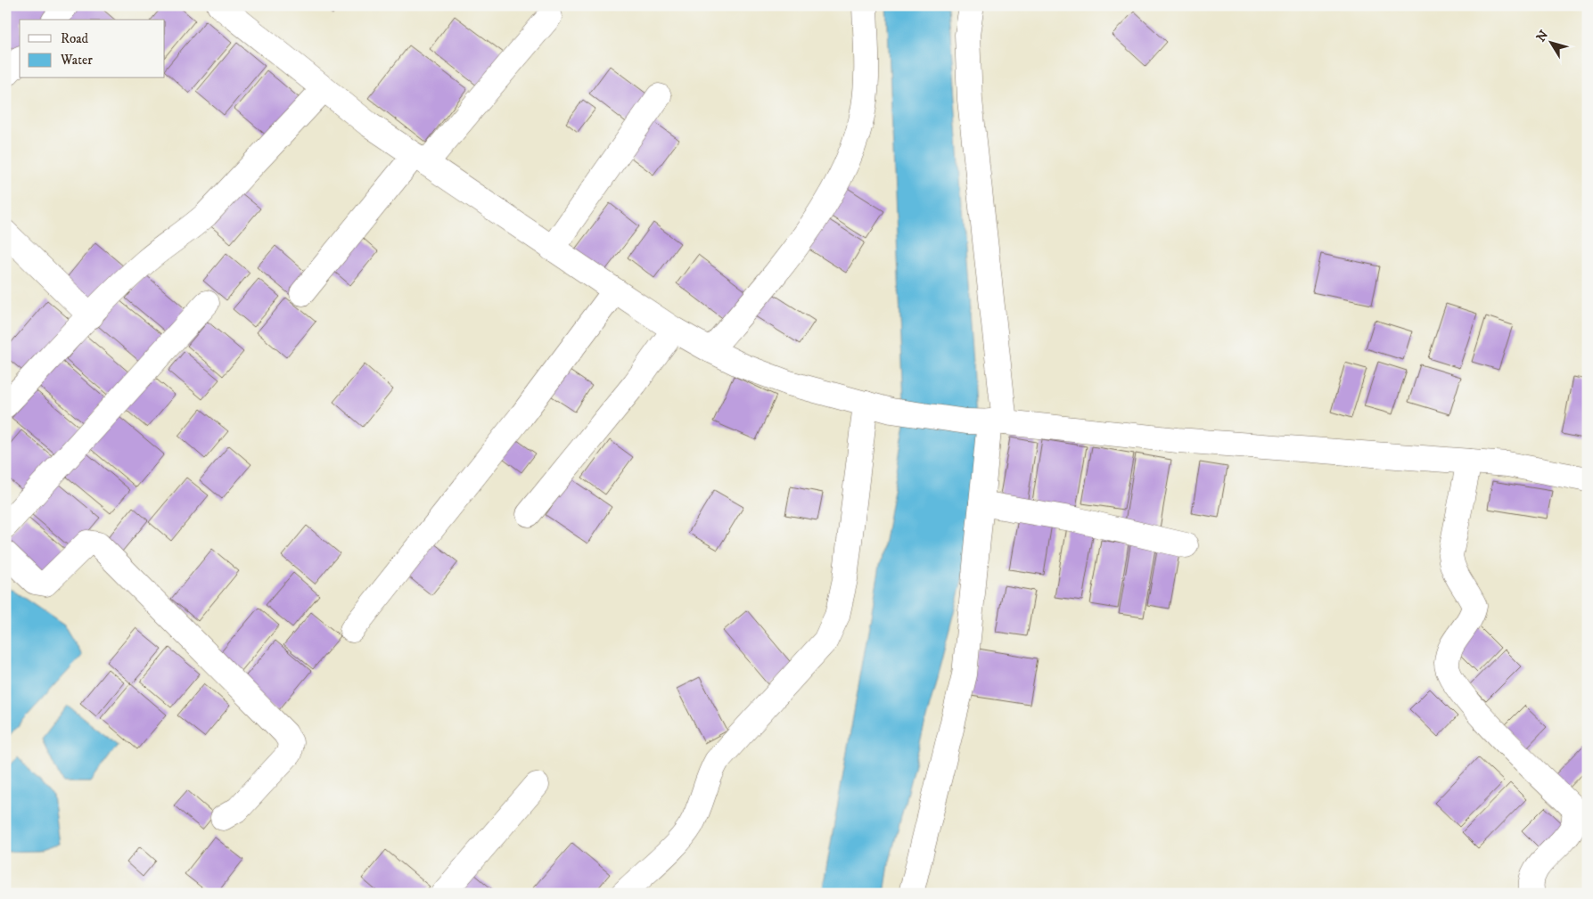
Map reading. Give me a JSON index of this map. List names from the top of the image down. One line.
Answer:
{"legend":["Road","Water"],"north":"top left"}
